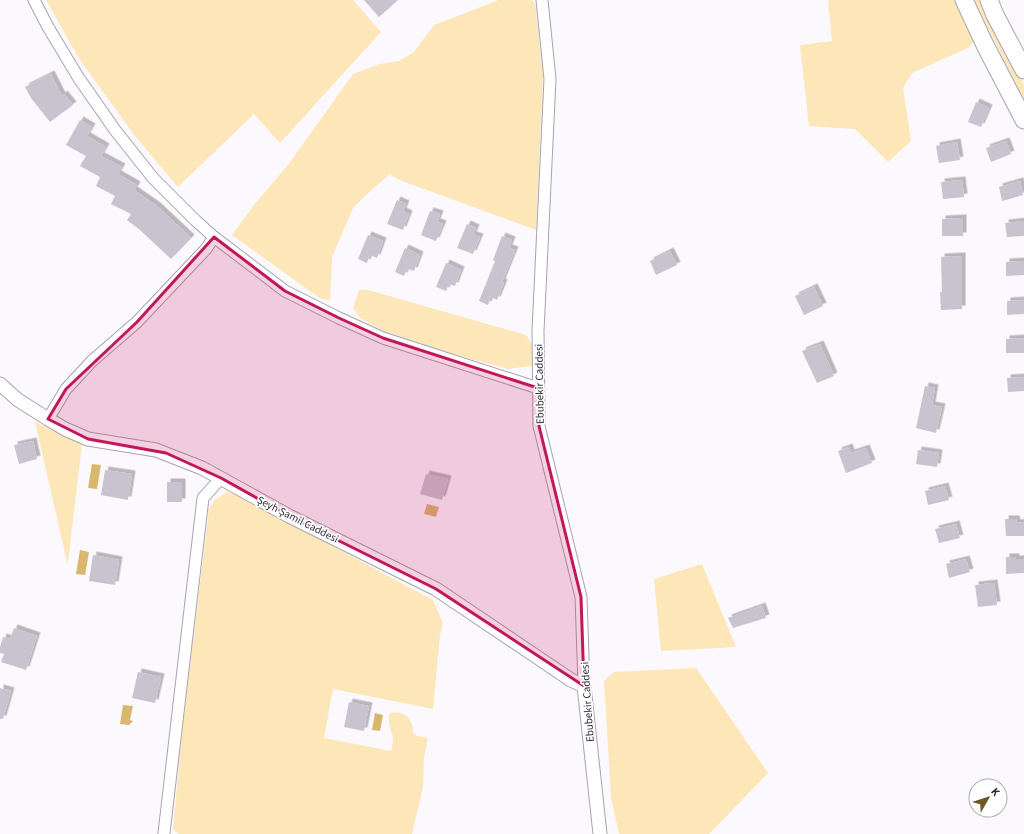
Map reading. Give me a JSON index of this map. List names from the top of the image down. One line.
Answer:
{"streets":{"street":["Ebubekir Caddesi","Şeyh Şamil Caddesi"]},"crossings":[["Ebubekir Caddesi","Şeyh Şamil Caddesi"]],"north":"top right"}
